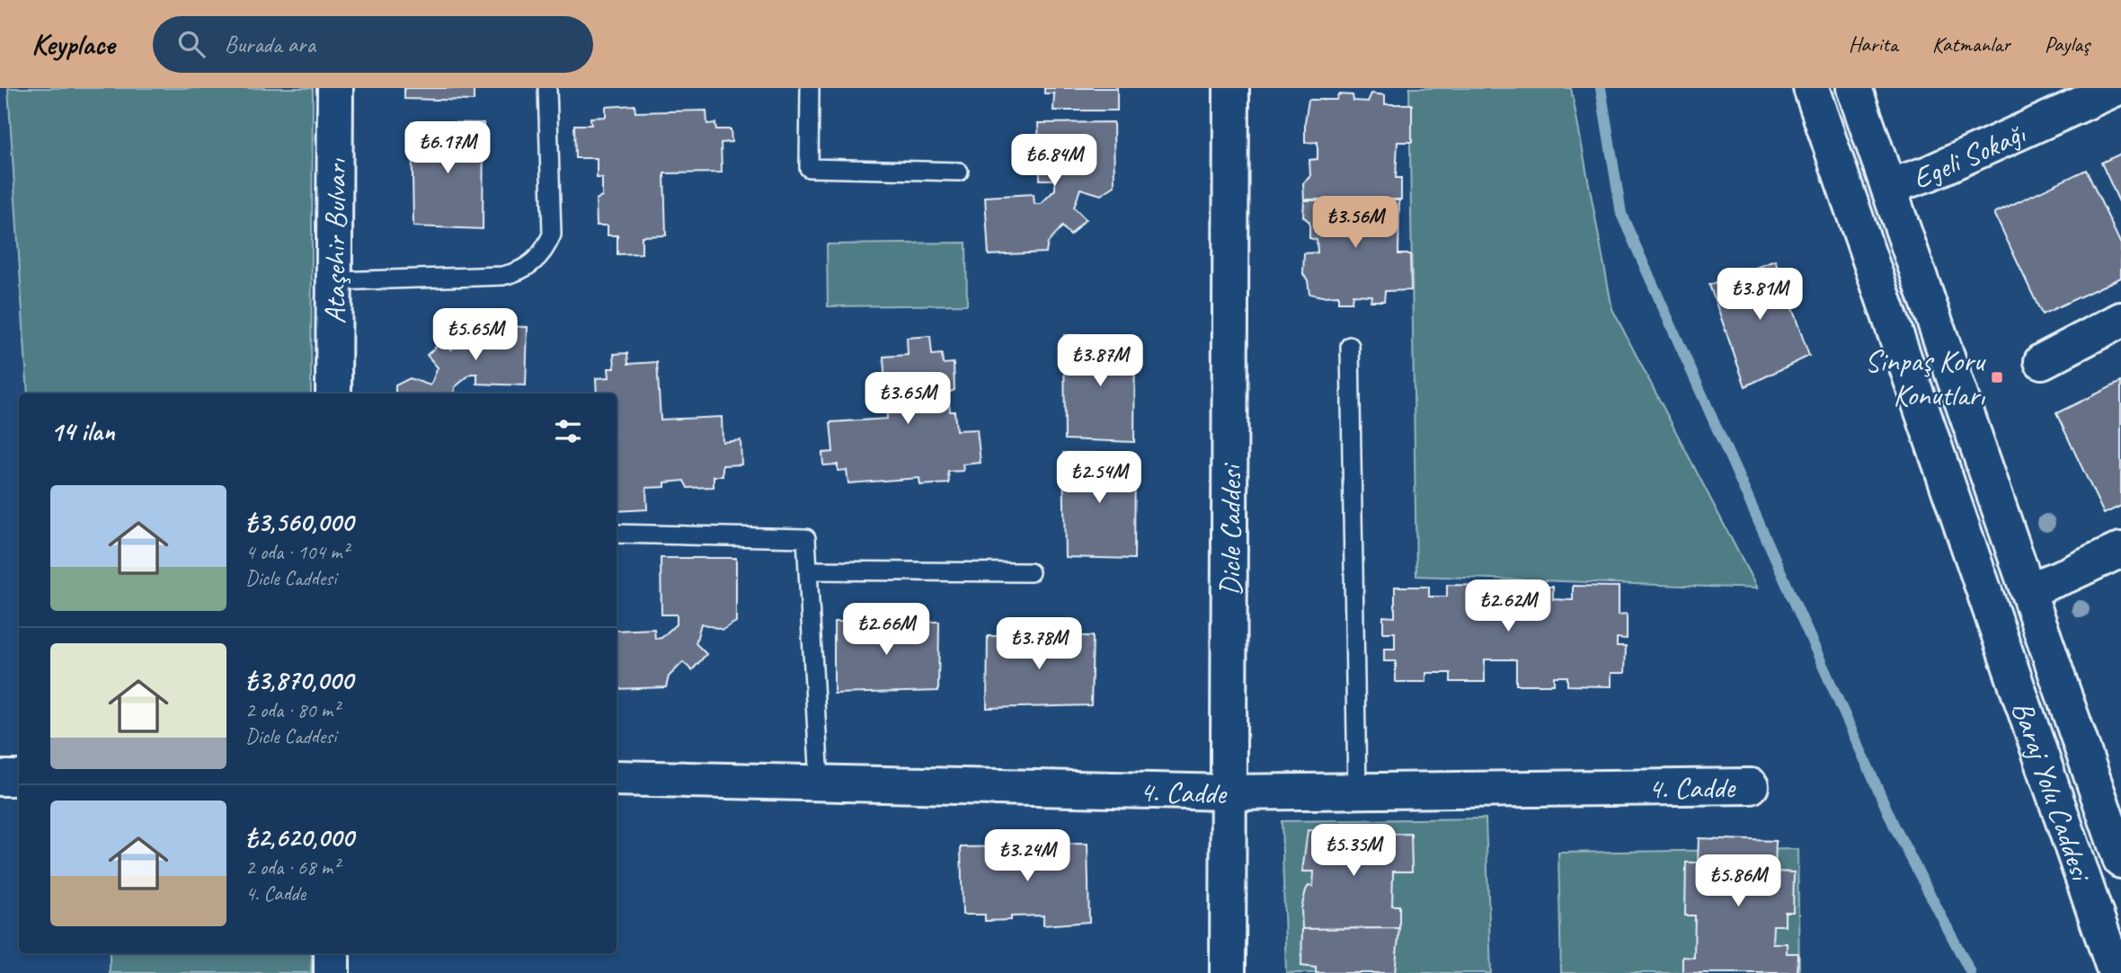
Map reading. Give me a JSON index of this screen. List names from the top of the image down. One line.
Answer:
{"streets":{"street":["Egeli Sokağı","Ataşehir Bulvarı","Dicle Caddesi","4. Cadde","Baraj Yolu Caddesi"]},"crossings":[["Egeli Sokağı","Baraj Yolu Caddesi"],["Dicle Caddesi","4. Cadde"]],"places":{"transit":["Sinpaş Koru Konutları"]},"page":{"header":"Keyplace","search":"Burada ara","nav":["Harita","Katmanlar","Paylaş"],"price":["₺6.17M","₺6.84M","₺3.56M","₺3.81M","₺5.65M","₺3.87M","₺3.65M","₺2.54M","₺2.62M","₺2.66M","₺3.78M","₺5.35M","₺3.24M","₺5.86M"],"heading":"14 ilan","list":[{"name":"₺3,560,000","note":"4 oda · 104 m² · Dicle Caddesi"},{"name":"₺3,870,000","note":"2 oda · 80 m² · Dicle Caddesi"},{"name":"₺2,620,000","note":"2 oda · 68 m² · 4. Cadde"}]}}
